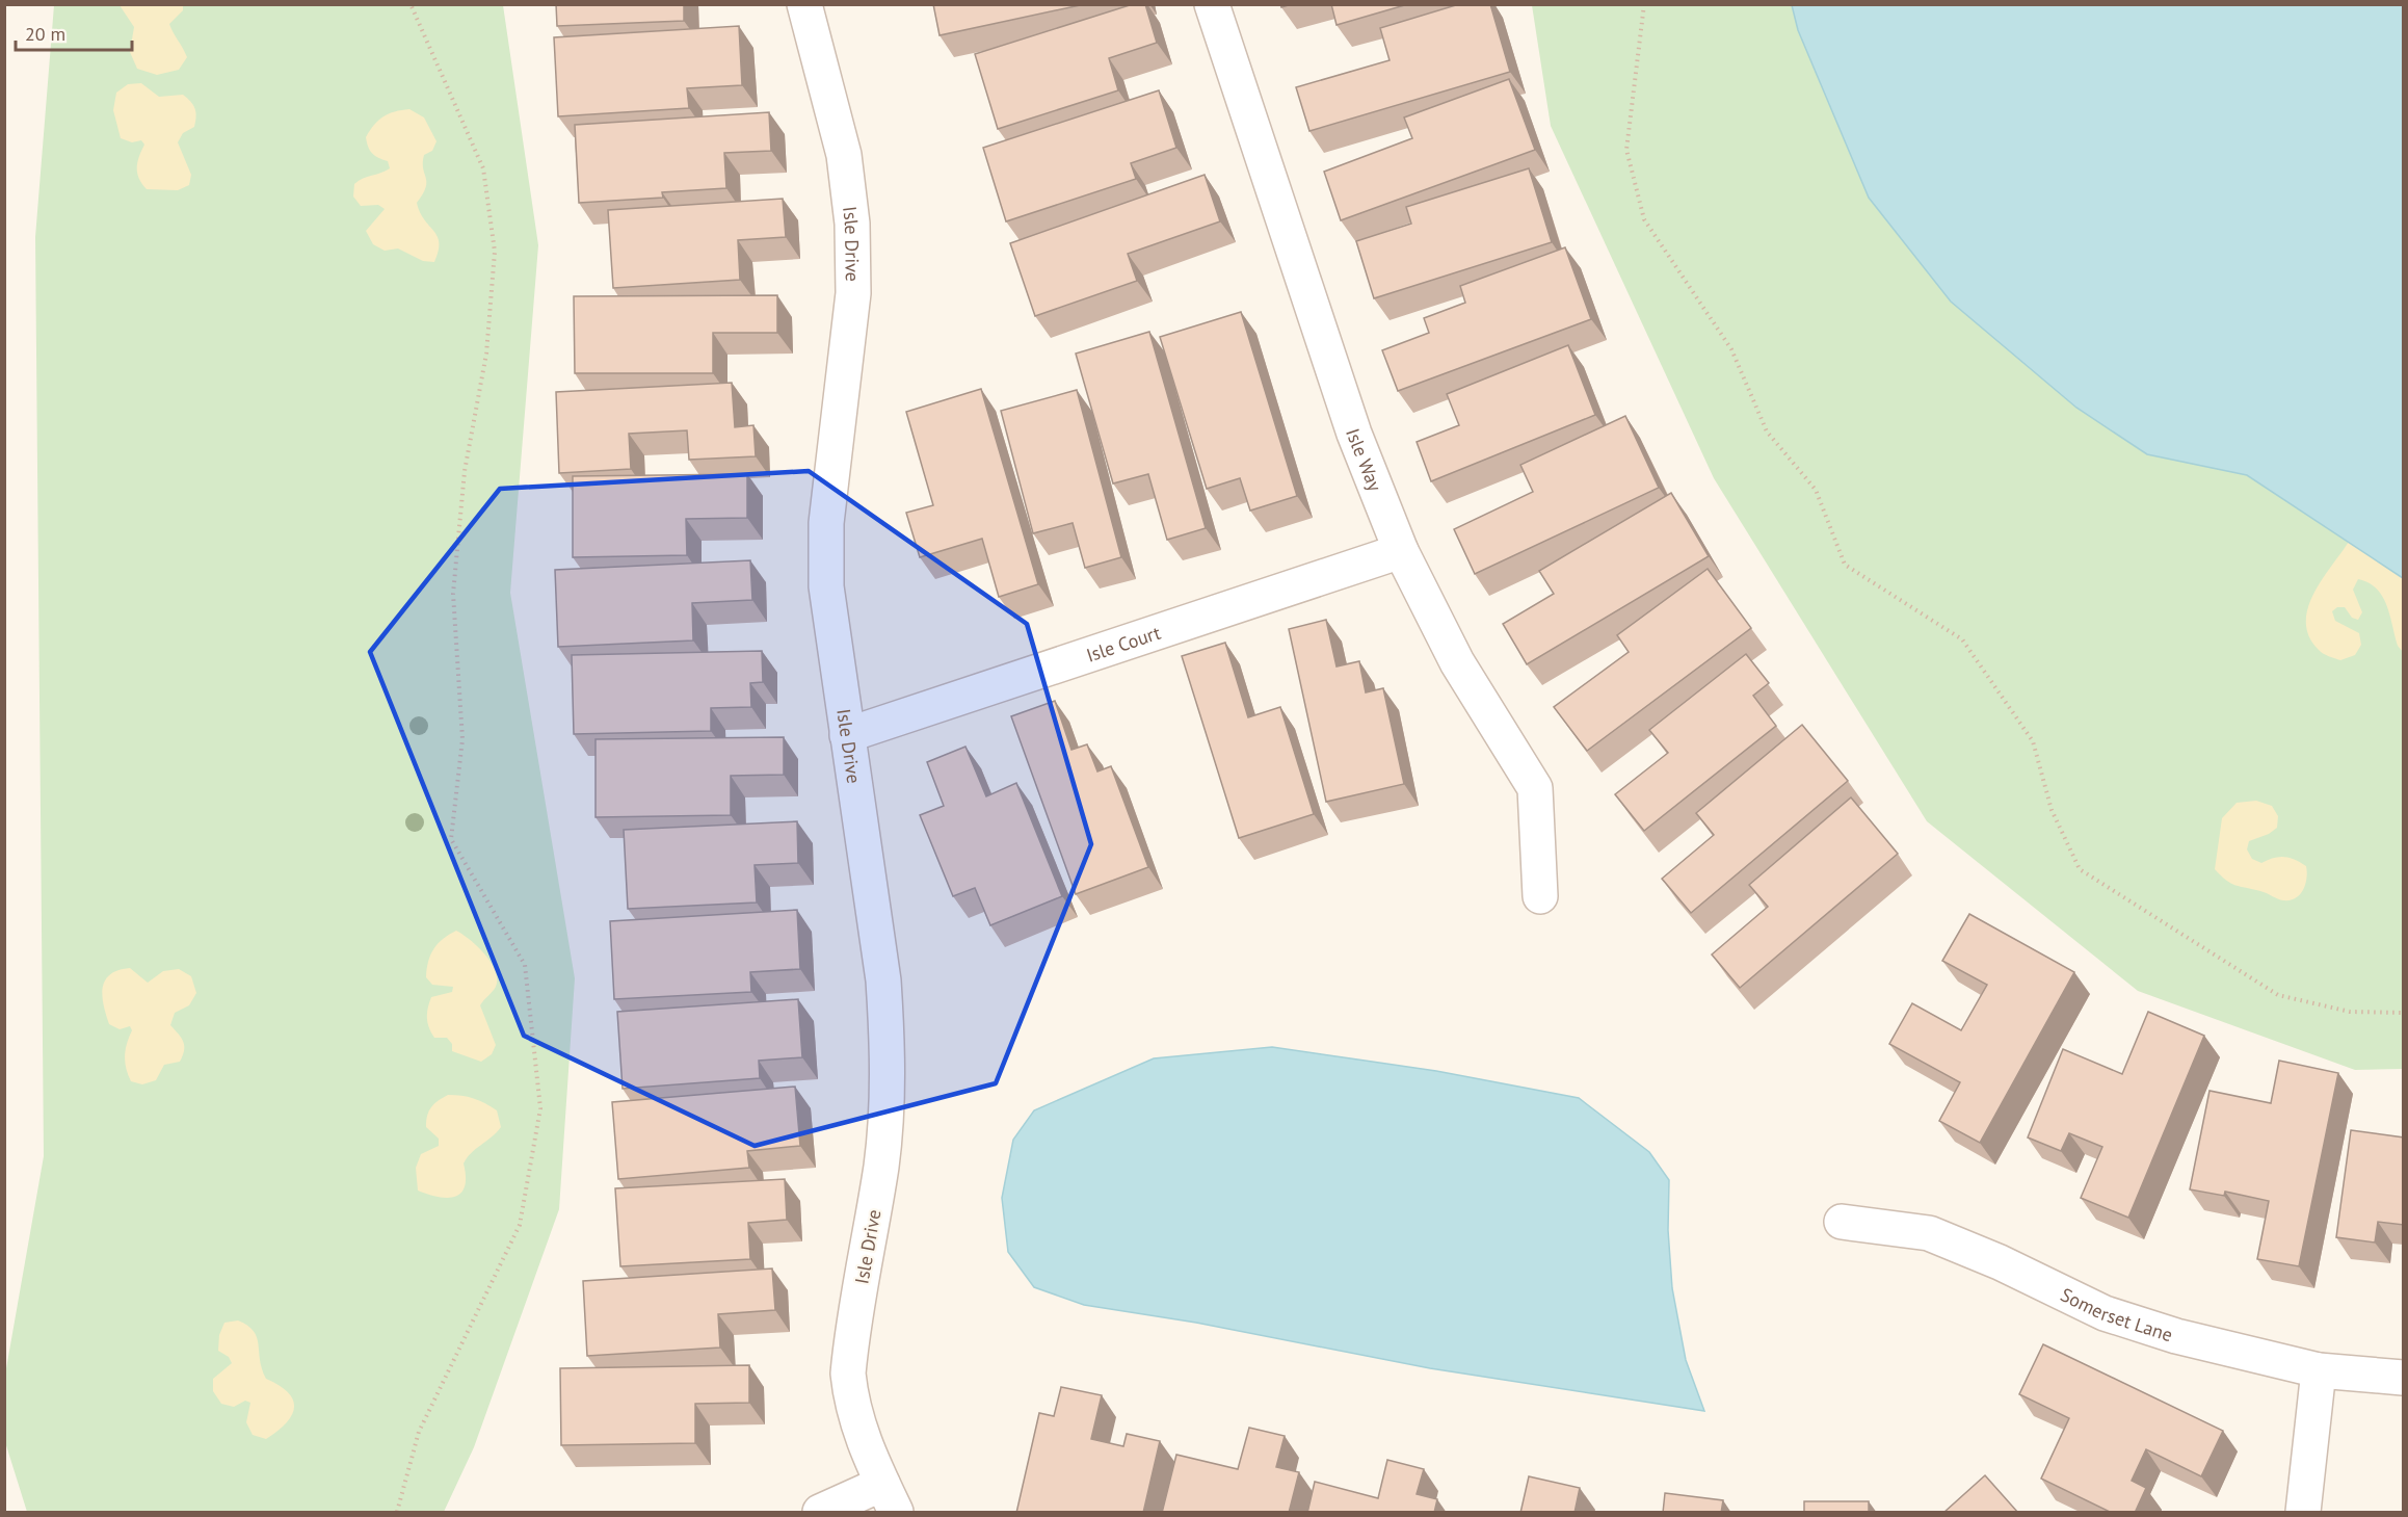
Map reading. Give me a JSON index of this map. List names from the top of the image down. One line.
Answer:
{"streets":{"street":["Isle Drive","Isle Way","Isle Court","Somerset Lane"]},"crossings":[["Isle Drive","Isle Court"],["Isle Way","Isle Court"]],"scale_bar":"20 m"}
